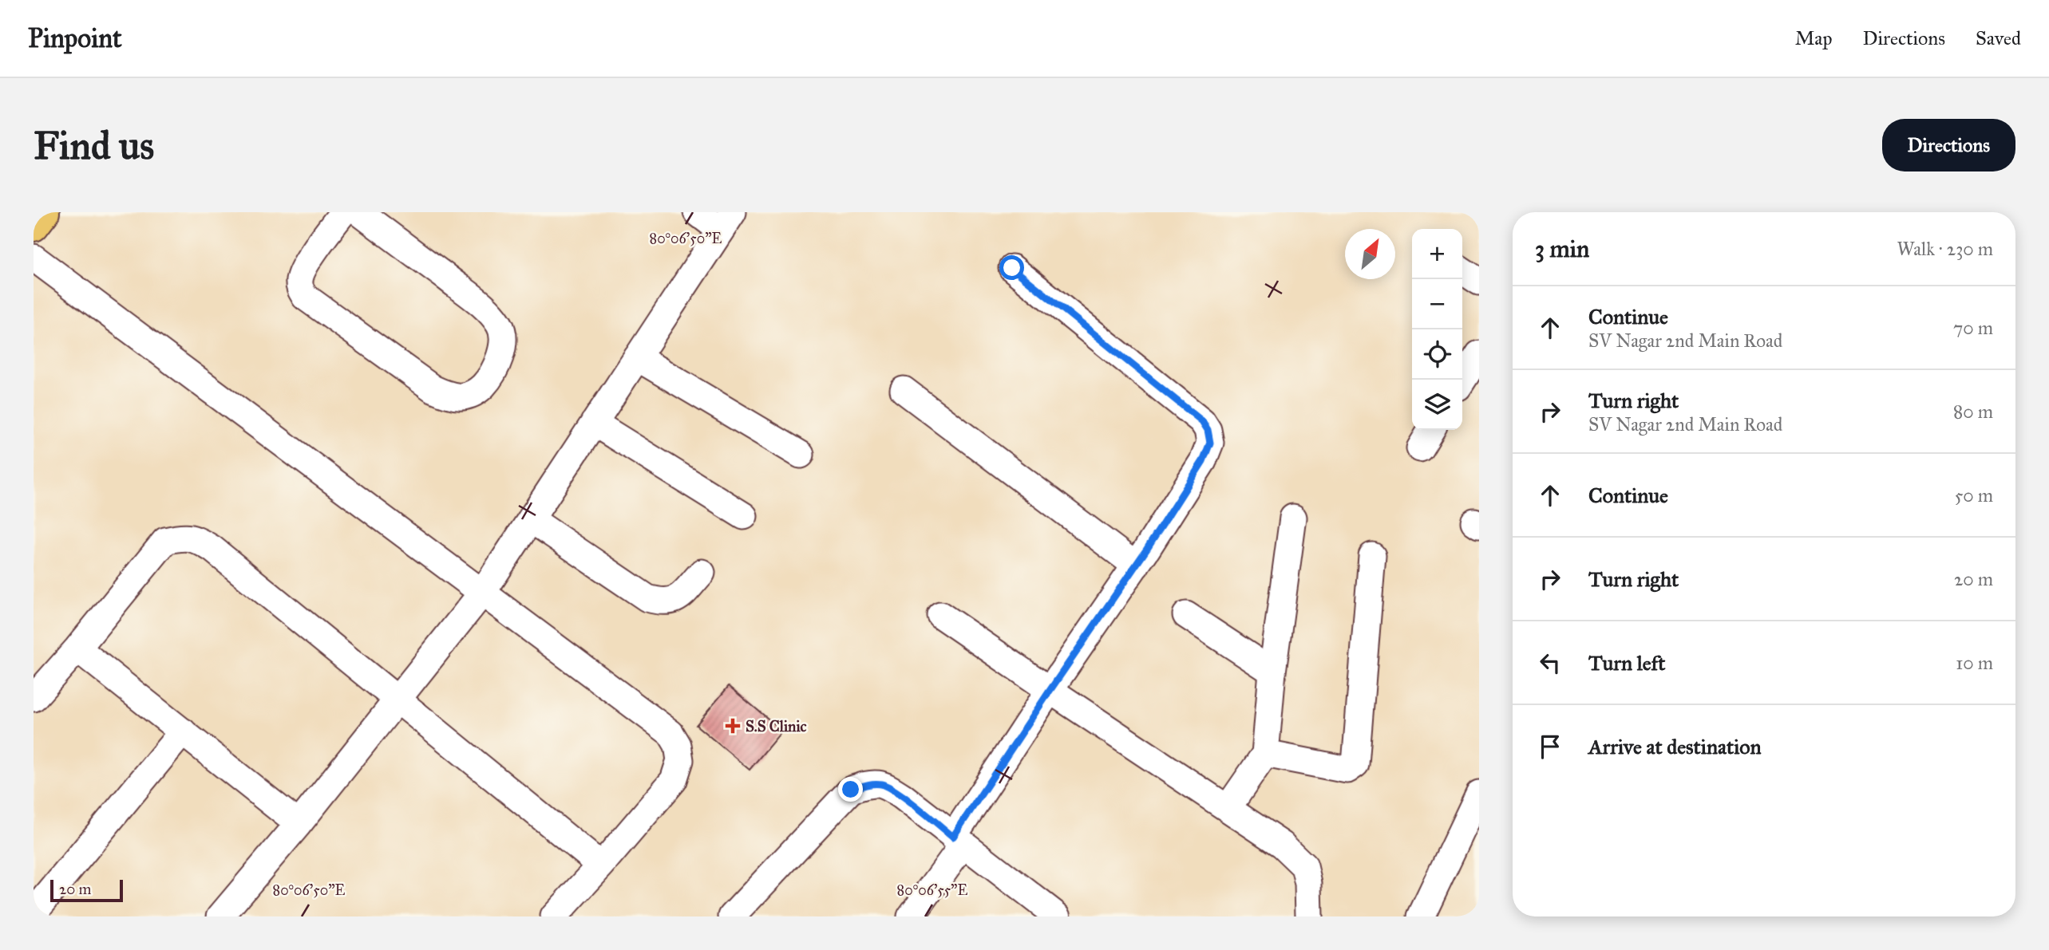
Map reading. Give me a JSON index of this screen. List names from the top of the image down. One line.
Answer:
{"places":{"health":["S.S Clinic"]},"scale_bar":"20 m","north":"top right","page":{"header":"Pinpoint","nav":["Map","Directions","Saved"],"buttons":"Directions","title":"Find us","heading":["3 min","Walk · 230 m"],"map_buttons":["+","−"],"list":[["Continue","SV Nagar 2nd Main Road","70 m"],["Turn right","SV Nagar 2nd Main Road","80 m"],["Continue","50 m"],["Turn right","20 m"],["Turn left","10 m"],"Arrive at destination"],"scale":"20 m"},"coordinates":["80°06'50\"E","80°06'55\"E"]}
